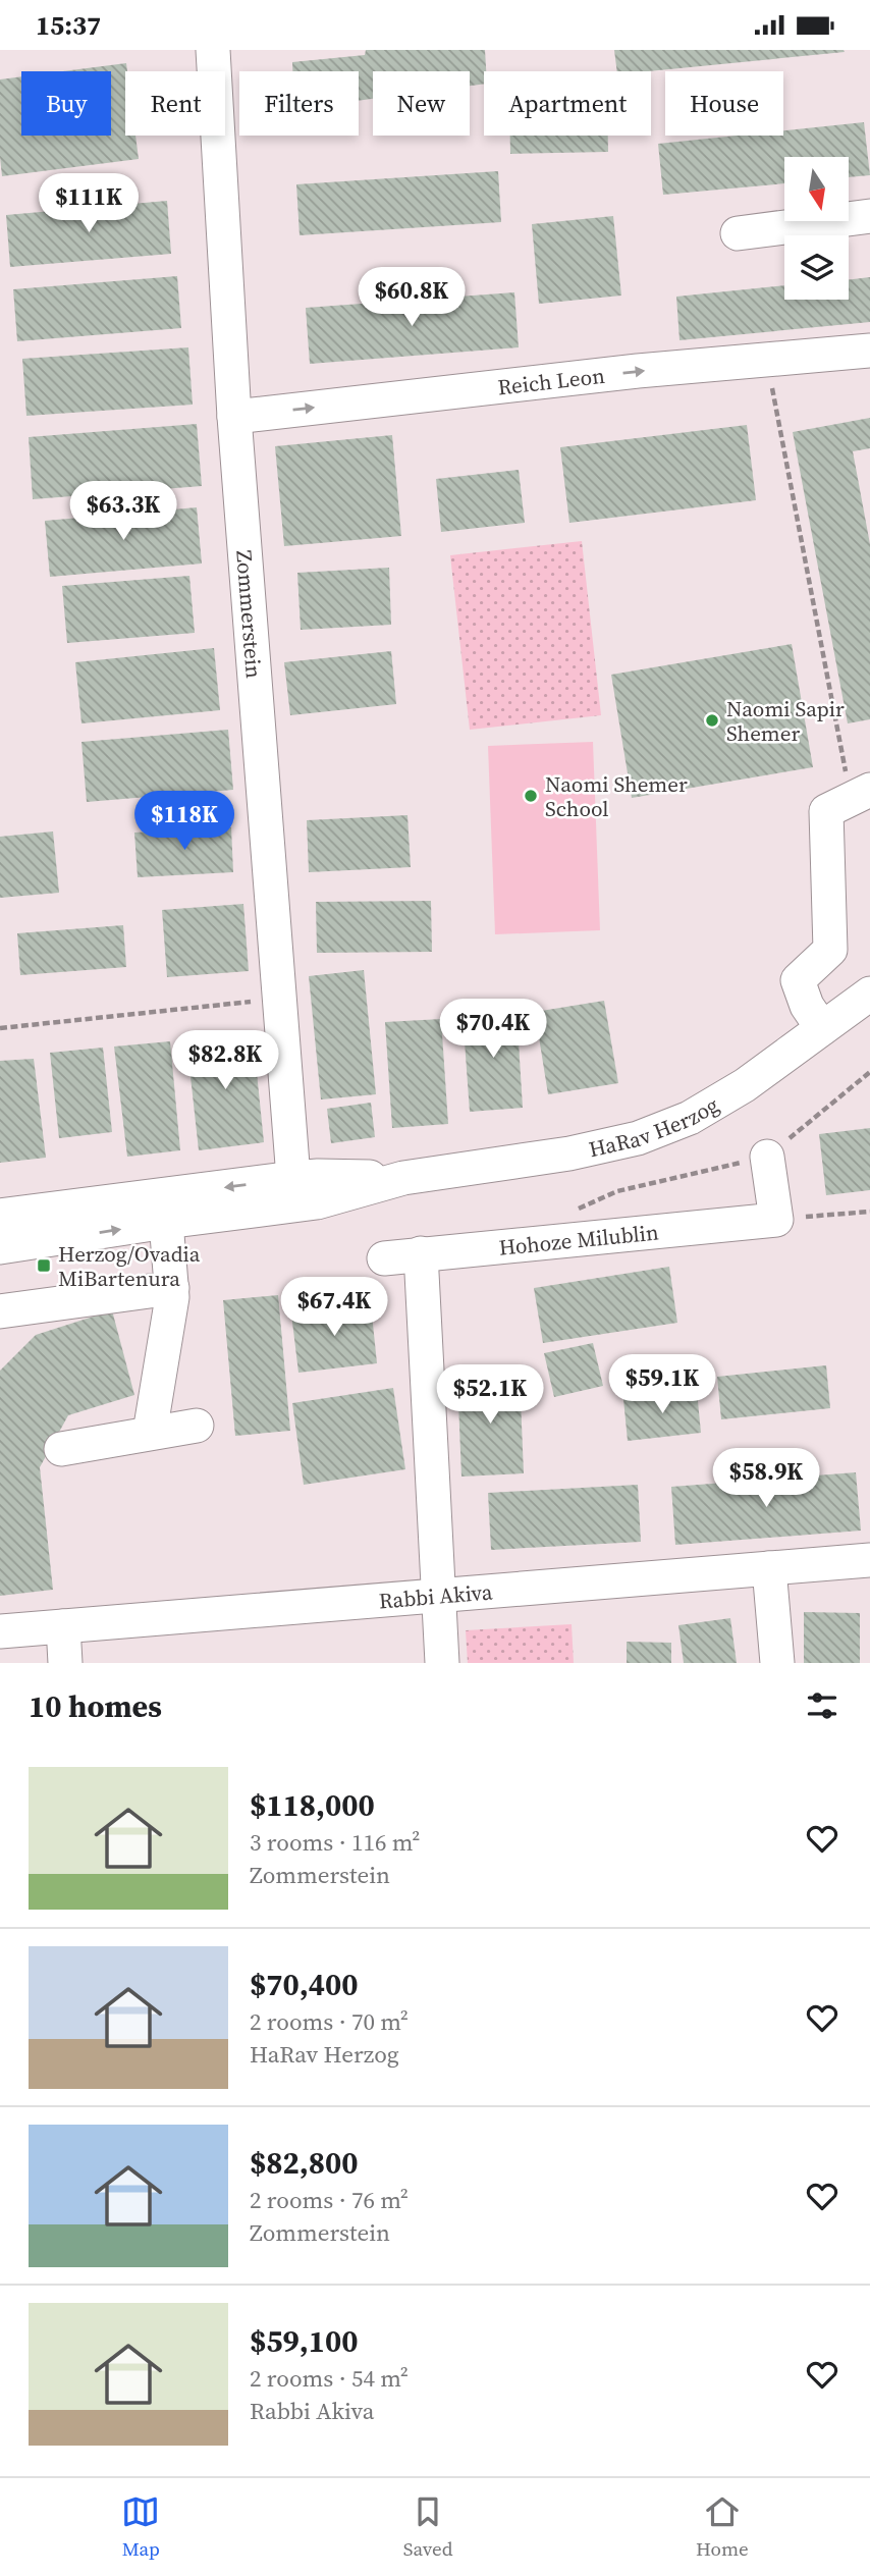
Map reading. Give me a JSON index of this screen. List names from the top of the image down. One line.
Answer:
{"streets":{"street":["Reich Leon","Zommerstein","HaRav Herzog","Hohoze Milublin","Rabbi Akiva"]},"crossings":[["Reich Leon","Zommerstein"],["Zommerstein","HaRav Herzog"]],"one_way":["Reich Leon"],"places":{"other":["Naomi Sapir Shemer","Naomi Shemer School"],"transit":["Herzog/Ovadia MiBartenura"]},"north":"bottom","page":{"status":"15:37","chip":["Buy","Rent","Filters","New","Apartment","House"],"price":["$111K","$60.8K","$63.3K","$118K","$70.4K","$82.8K","$67.4K","$59.1K","$52.1K","$58.9K"],"heading":"10 homes","list":[{"name":"$118,000","note":"3 rooms · 116 m² · Zommerstein"},{"name":"$70,400","note":"2 rooms · 70 m² · HaRav Herzog"},{"name":"$82,800","note":"2 rooms · 76 m² · Zommerstein"},{"name":"$59,100","note":"2 rooms · 54 m² · Rabbi Akiva"}],"tabs":["Map","Saved","Home"]}}
